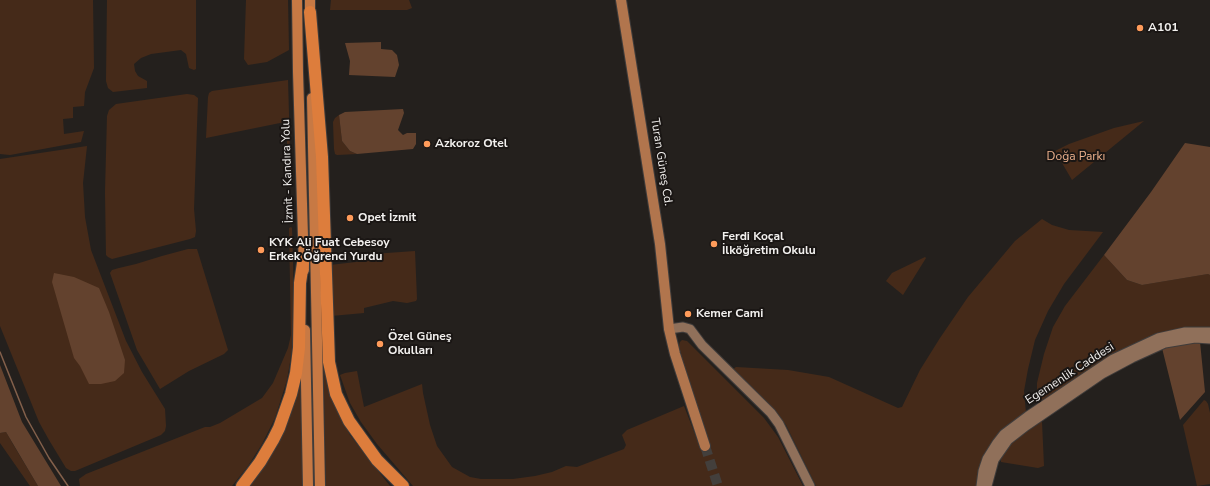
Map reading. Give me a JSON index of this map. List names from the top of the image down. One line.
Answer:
{"streets":{"highway":["İzmit - Kandıra Yolu"],"main road":["Turan Güneş Cd.","Egemenlik Caddesi"]},"parks":["Doğa Parkı"],"places":["A101","Azkoroz Otel","Opet İzmit","Ferdi Koçal İlköğretim Okulu","KYK Ali Fuat Cebesoy Erkek Öğrenci Yurdu","Kemer Cami","Özel Güneş Okulları"]}
